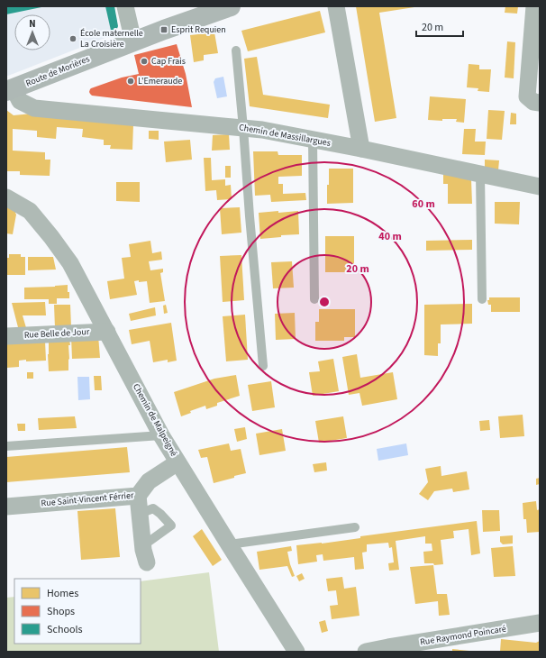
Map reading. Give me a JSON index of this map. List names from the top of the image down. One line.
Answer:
{"streets":{"main road":["Route de Morières"],"street":["Chemin de Massillargues","Rue Belle de Jour","Chemin de Malpeigné","Rue Saint-Vincent Férrier","Rue Raymond Poincaré"]},"crossings":[["Route de Morières","Chemin de Massillargues"],["Rue Belle de Jour","Chemin de Malpeigné"],["Chemin de Malpeigné","Rue Saint-Vincent Férrier"]],"places":{"transit":["Esprit Requien"],"other":["École maternelle La Croisière","Cap Frais","L'Emeraude"]},"legend":["Homes","Shops","Schools"],"scale_bar":"20 m","north":"top","rings":["60 m","40 m","20 m"]}
